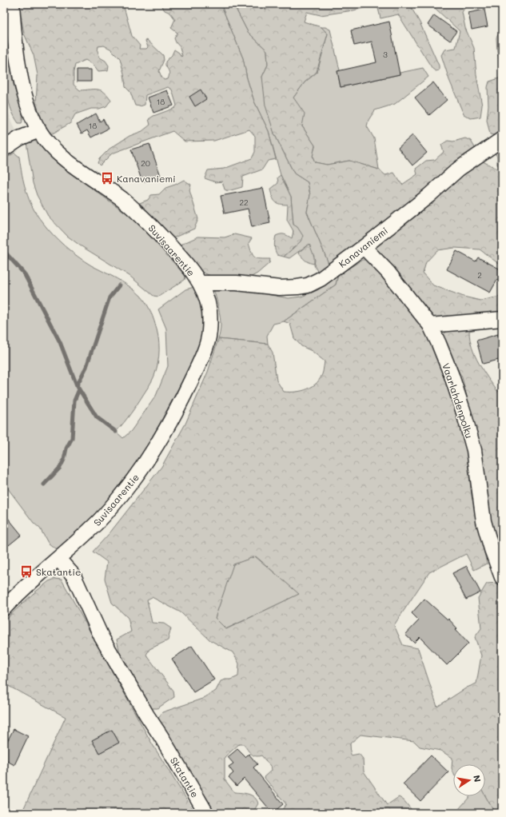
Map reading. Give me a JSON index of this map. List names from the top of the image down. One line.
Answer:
{"streets":{"street":["Kanavaniemi","Suvisaarentie","Vaarlahdenpolku","Skatantie"]},"crossings":[["Kanavaniemi","Suvisaarentie"],["Kanavaniemi","Vaarlahdenpolku"],["Suvisaarentie","Skatantie"]],"places":{"bus stop":["Kanavaniemi","Skatantie"]},"house_numbers":["3","18","18","20","22","2"],"north":"right"}
